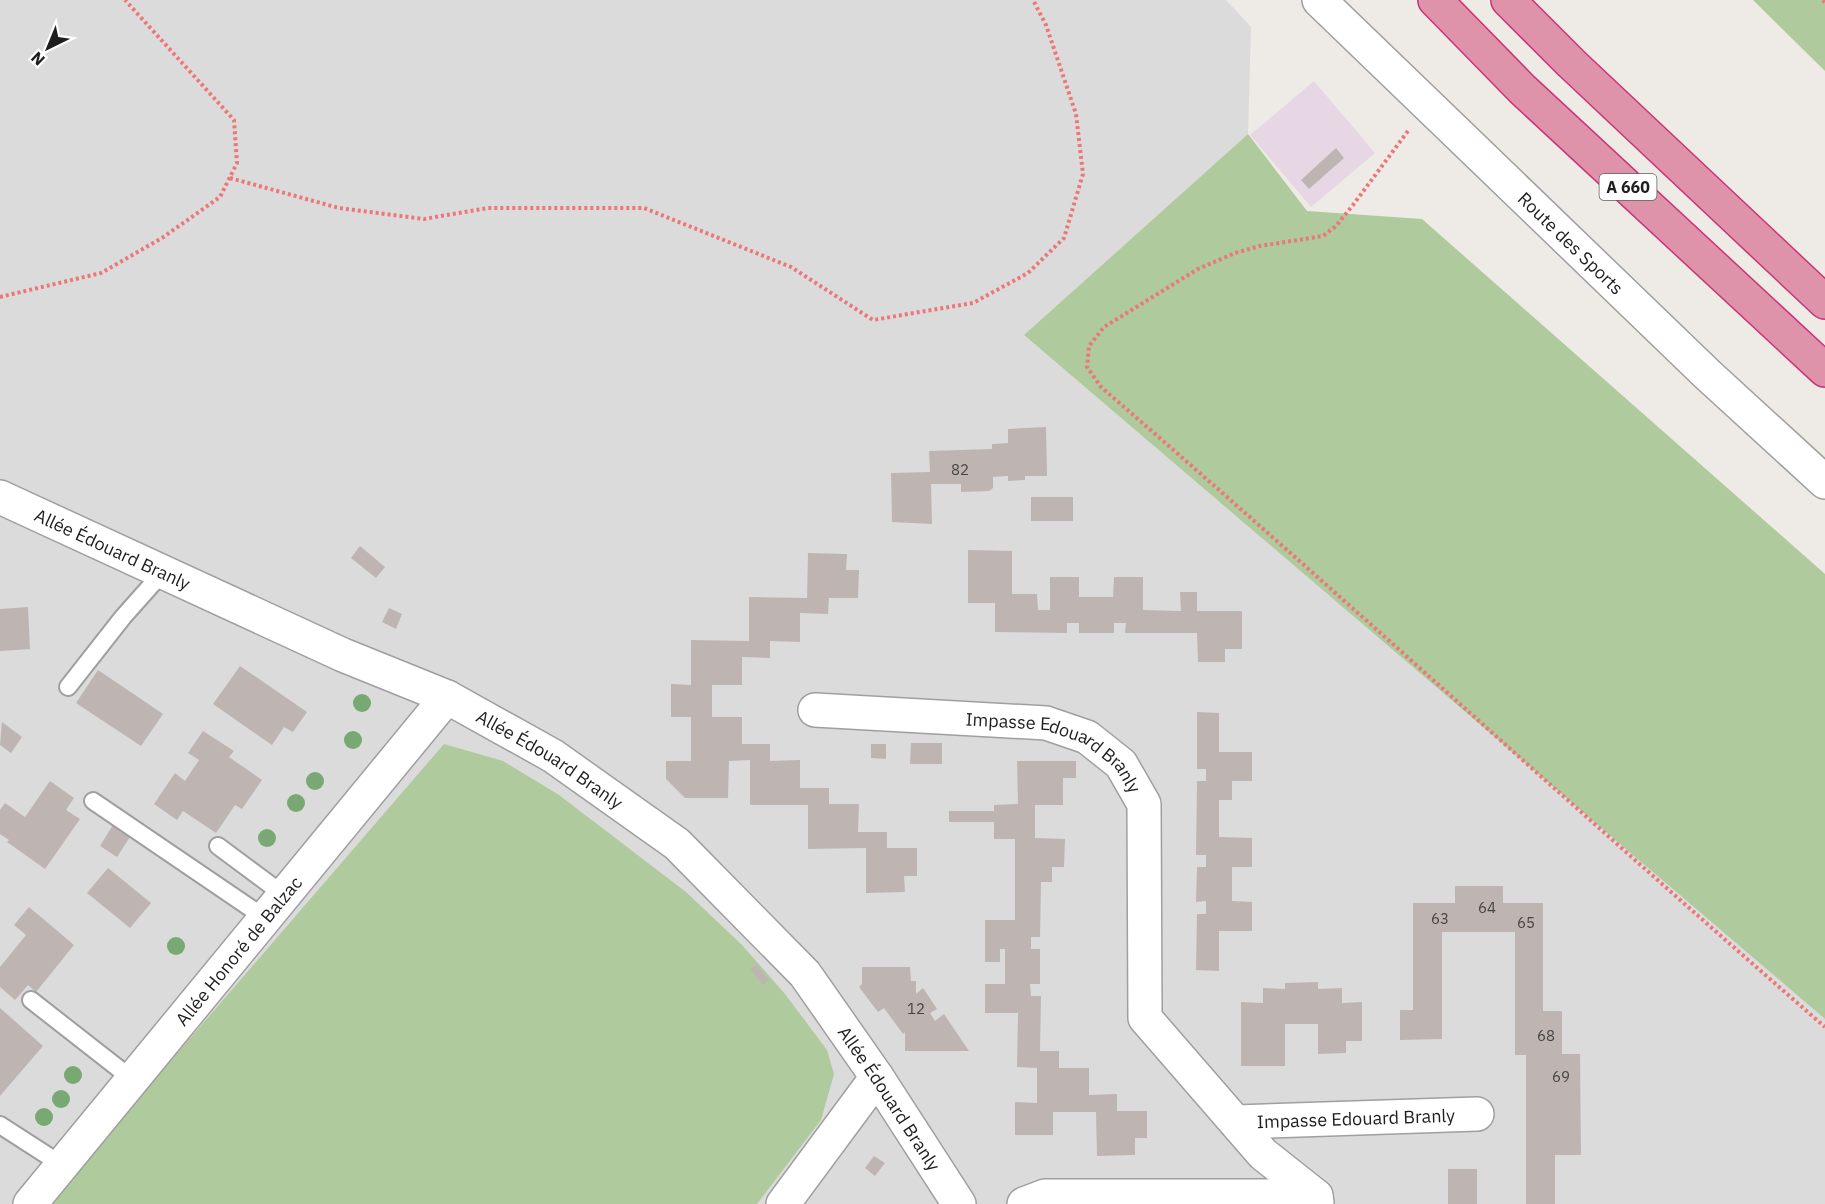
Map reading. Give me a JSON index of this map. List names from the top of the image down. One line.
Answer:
{"streets":{"highway":["A 660"],"street":["Route des Sports","Allée Édouard Branly","Impasse Edouard Branly","Allée Honoré de Balzac"]},"crossings":[["Allée Édouard Branly","Allée Honoré de Balzac"]],"house_numbers":["82","64","63","65","12","68","69"],"north":"bottom left"}
